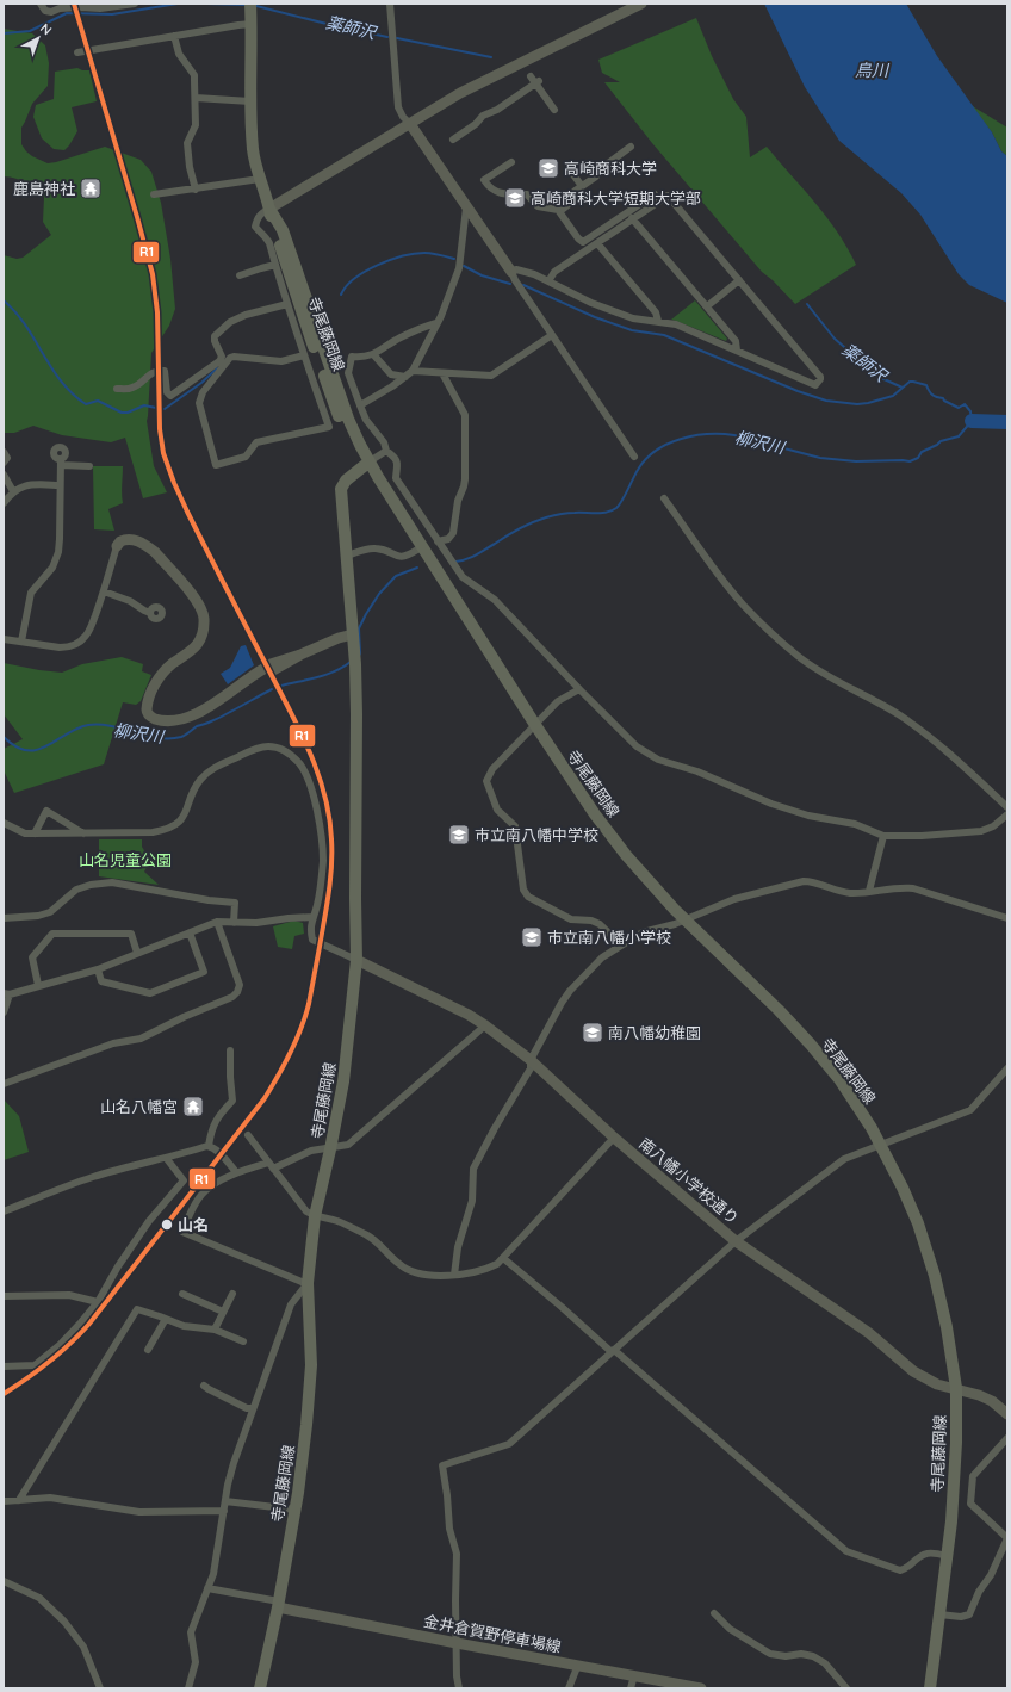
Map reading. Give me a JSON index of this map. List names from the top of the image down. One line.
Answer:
{"streets":{"main road":["寺尾藤岡線"],"street":["南八幡小学校通り","金井倉賀野停車場線"]},"crossings":[["寺尾藤岡線","南八幡小学校通り"],["寺尾藤岡線","金井倉賀野停車場線"]],"water":["薬師沢","烏川","柳沢川"],"parks":["山名児童公園"],"places":{"school or university":["高崎商科大学","高崎商科大学短期大学部","市立南八幡中学校","市立南八幡小学校","南八幡幼稚園"],"temple":["鹿島神社","山名八幡宮"],"other":["山名"]},"lines":["transit line R1"],"north":"top right"}
